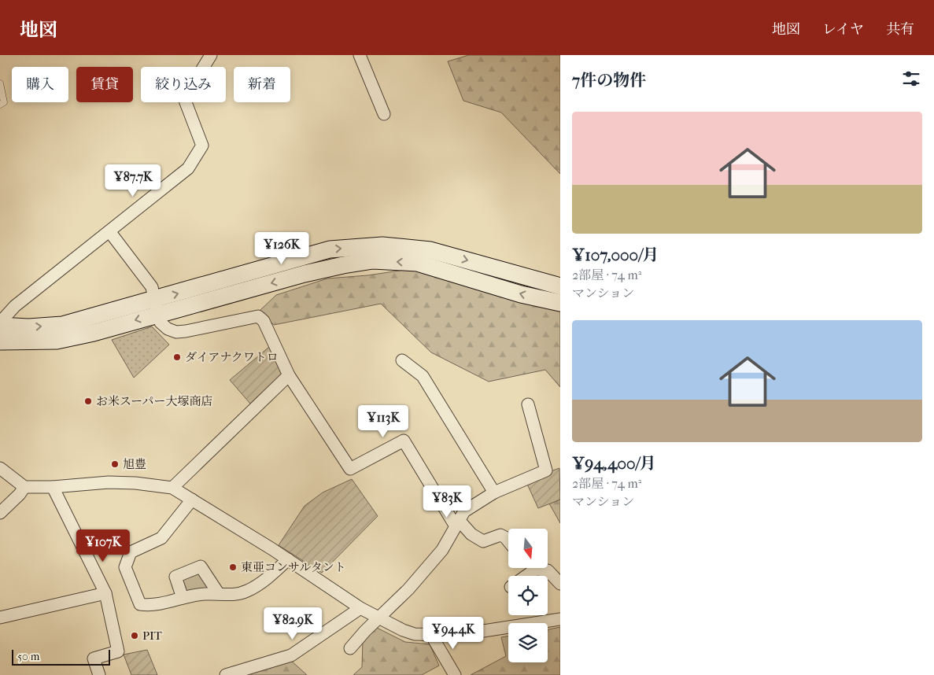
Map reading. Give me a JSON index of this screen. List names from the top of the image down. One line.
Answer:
{"places":["ダイアナクワトロ","お米スーパー大塚商店","旭豊","東亜コンサルタント","PIT"],"scale_bar":"50 m","north":"bottom","page":{"header":"地図","nav":["地図","レイヤ","共有"],"heading":"7件の物件","chip":["購入","賃貸","絞り込み","新着"],"list":[{"name":"¥107,000/月","note":"2部屋 · 74 m² · マンション"},{"name":"¥94,400/月","note":"2部屋 · 74 m² · マンション"}],"price":["¥87.7K","¥126K","¥113K","¥83K","¥107K","¥82.9K","¥94.4K"],"scale":"50 m"}}
